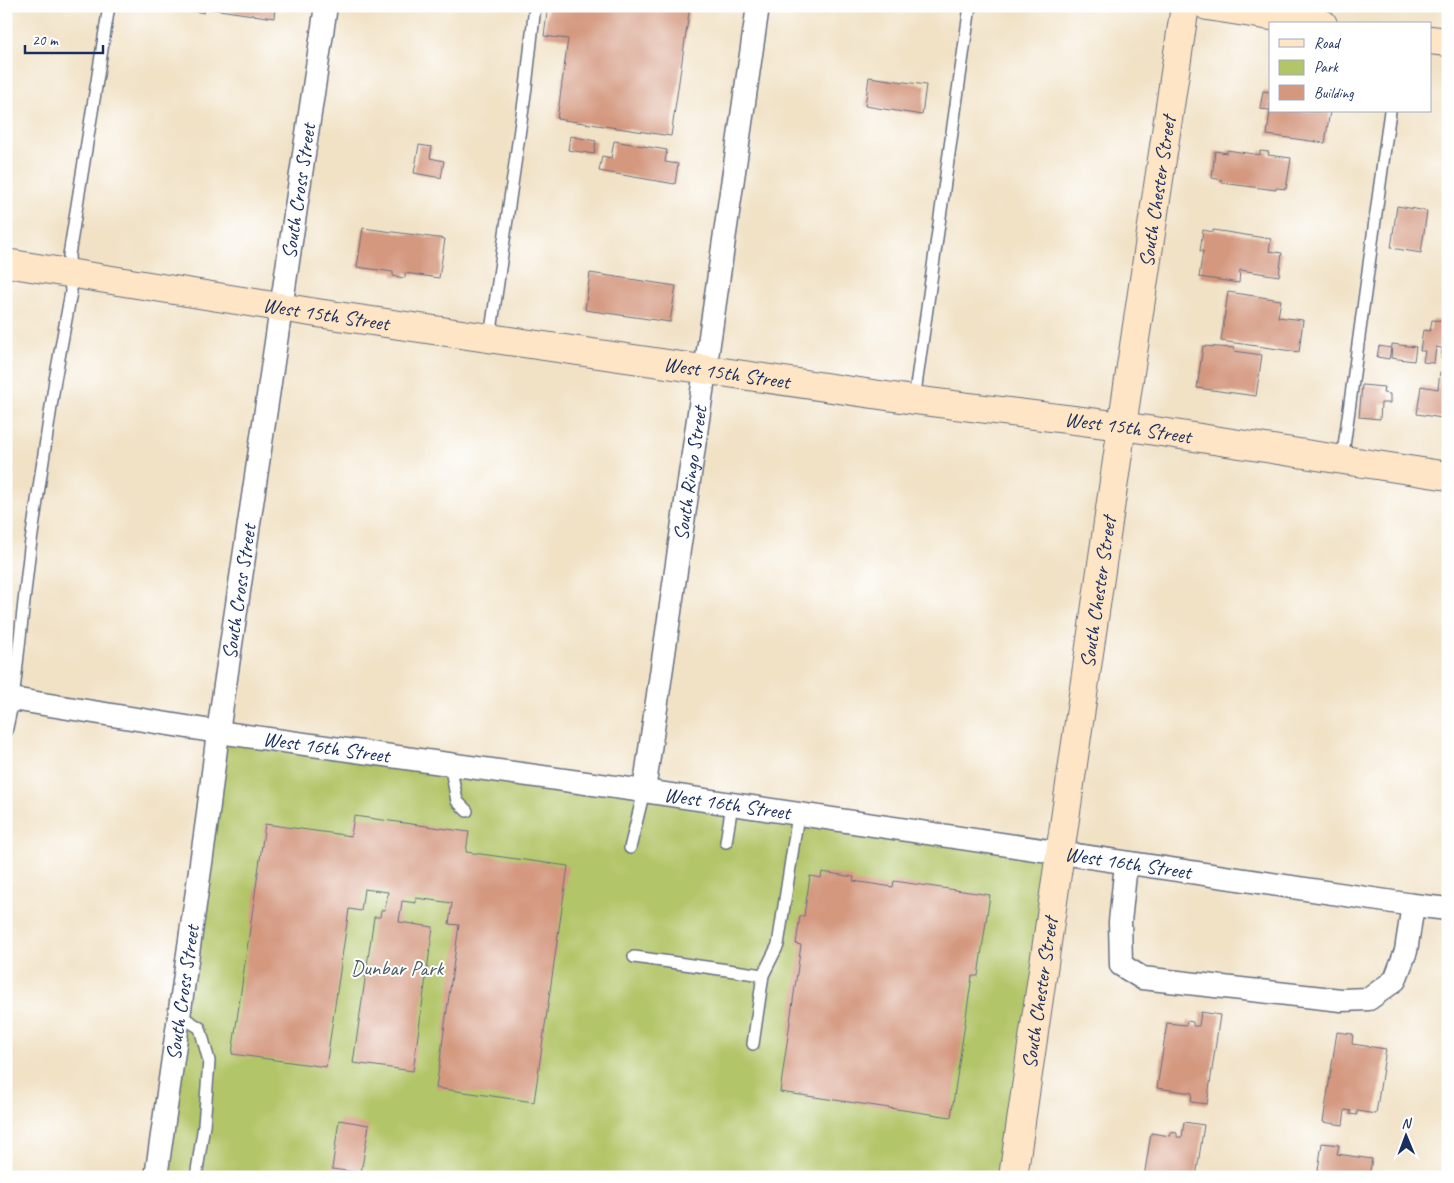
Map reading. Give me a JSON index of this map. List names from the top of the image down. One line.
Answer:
{"streets":{"street":["South Cross Street","South Chester Street","West 15th Street","South Ringo Street","West 16th Street"]},"crossings":[["South Cross Street","West 15th Street"],["South Cross Street","West 16th Street"],["South Chester Street","West 15th Street"],["South Chester Street","West 16th Street"],["West 15th Street","South Ringo Street"],["South Ringo Street","West 16th Street"]],"parks":["Dunbar Park"],"legend":["Road","Park","Building"],"scale_bar":"20 m","north":"top"}
